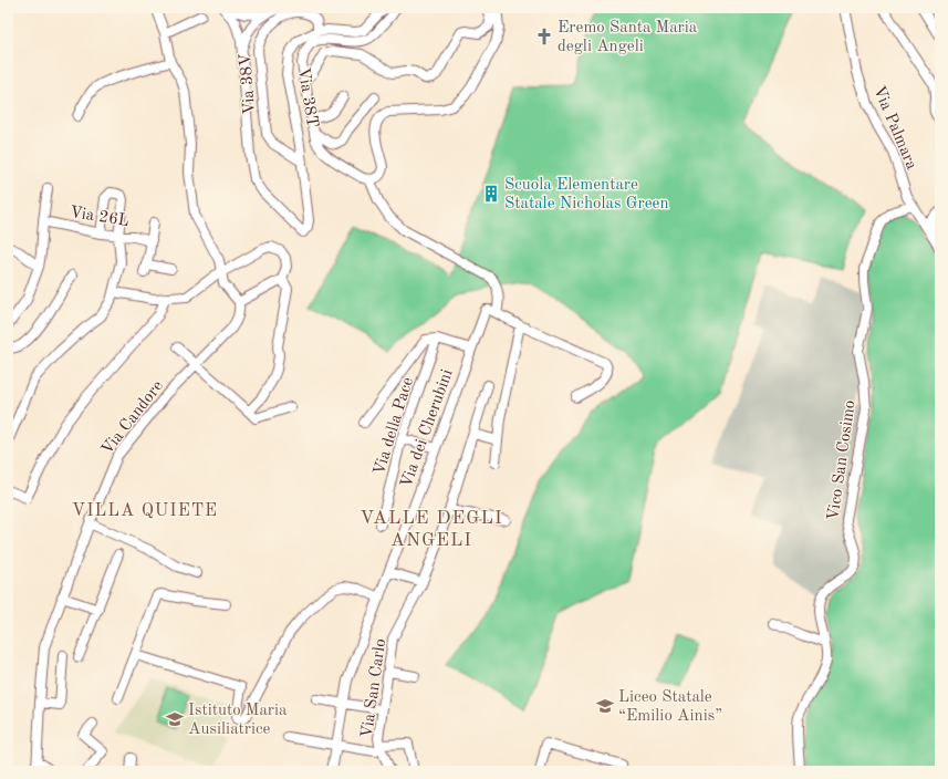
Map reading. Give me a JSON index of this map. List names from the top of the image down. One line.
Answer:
{"streets":{"street":["Via 38V","Via 38T","Via Palmara","Via 26L","Via Candore","Via della Pace","Via dei Cherubini","Vico San Cosimo","Via San Carlo"]},"crossings":[["Via 38V","Via 38T"],["Via Palmara","Vico San Cosimo"]],"districts":["VILLA QUIETE","VALLE DEGLI ANGELI"],"places":{"church":["Eremo Santa Maria degli Angeli"],"building":["Scuola Elementare Statale Nicholas Green"],"school or university":["Liceo Statale “Emilio Ainis”","Istituto Maria Ausiliatrice"]}}
